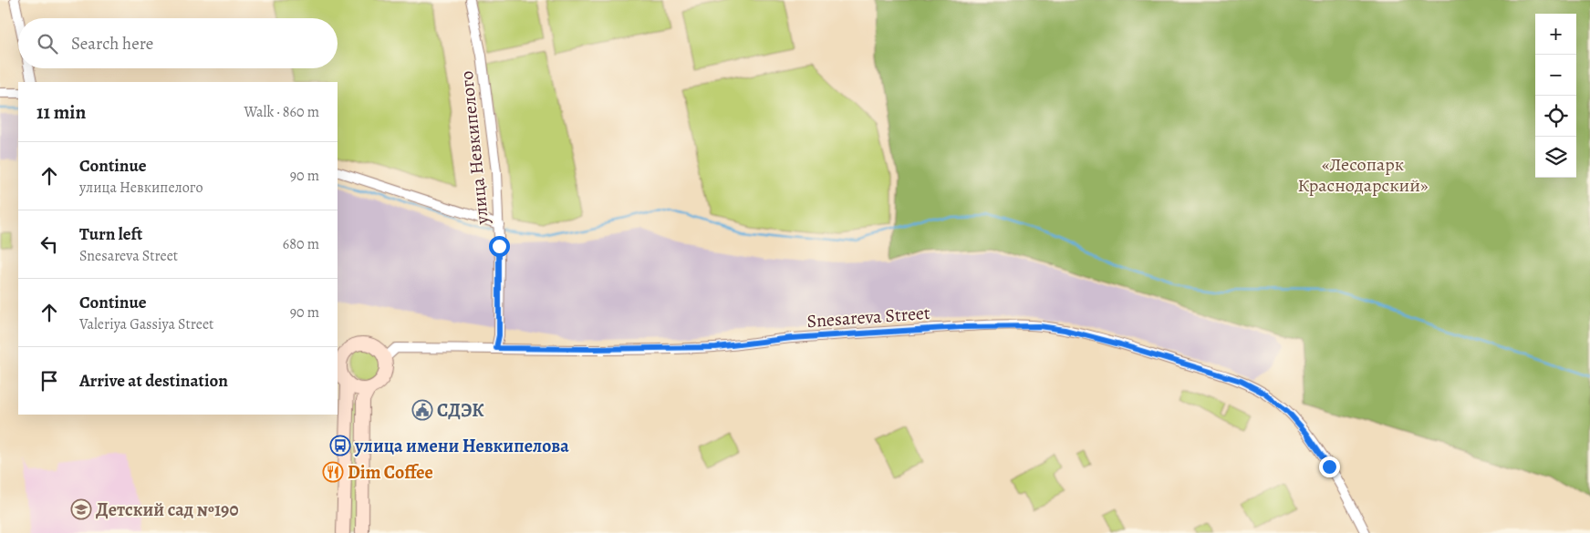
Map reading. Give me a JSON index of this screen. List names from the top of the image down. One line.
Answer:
{"streets":{"street":["улица Невкипелого","Snesareva Street"]},"crossings":[["улица Невкипелого","Snesareva Street"]],"parks":["«Лесопарк Краснодарский»"],"places":{"public building":["СДЭК"],"bus stop":["улица имени Невкипелова"],"restaurant":["Dim Coffee"],"school or university":["Детский сад №190"]},"page":{"map_buttons":["+","−"],"search":"Search here","heading":["11 min","Walk · 860 m"],"list":[["Continue","улица Невкипелого","90 m"],["Turn left","Snesareva Street","680 m"],["Continue","Valeriya Gassiya Street","90 m"],"Arrive at destination"]}}
